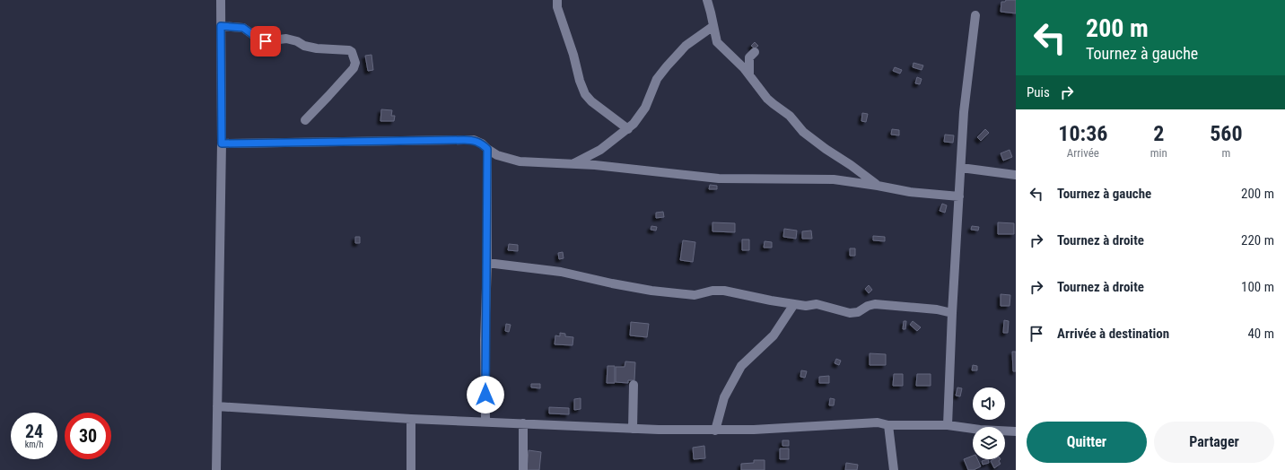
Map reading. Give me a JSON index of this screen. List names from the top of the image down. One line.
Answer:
{"page":{"turn":["200 m","Tournez à gauche"],"then":"Puis","eta":["10:36","Arrivée","2","min","560","m"],"list":[{"name":"Tournez à gauche","value":"200 m"},{"name":"Tournez à droite","value":"220 m"},{"name":"Tournez à droite","value":"100 m"},{"name":"Arrivée à destination","value":"40 m"}],"speed":"24 km/h","limit":"30","buttons":["Quitter","Partager"]}}
